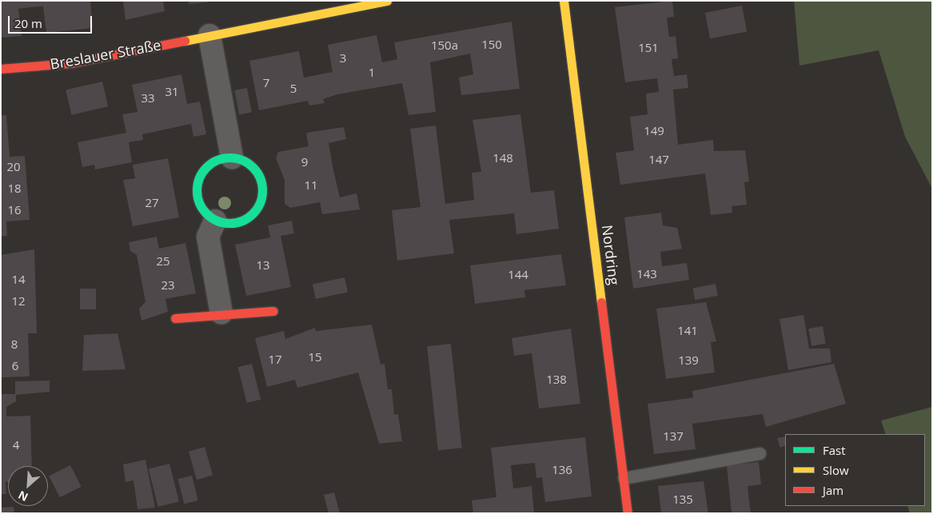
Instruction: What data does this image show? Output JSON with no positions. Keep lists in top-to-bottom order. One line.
{"streets":{"street":["Breslauer Straße","Nordring"]},"house_numbers":["150","150a","151","3","1","7","5","31","33","149","148","147","9","20","11","18","27","16","25","13","143","144","14","23","12","141","8","15","17","139","6","138","137","4","136","135"],"legend":["Fast","Slow","Jam"],"scale_bar":"20 m","north":"bottom left"}
